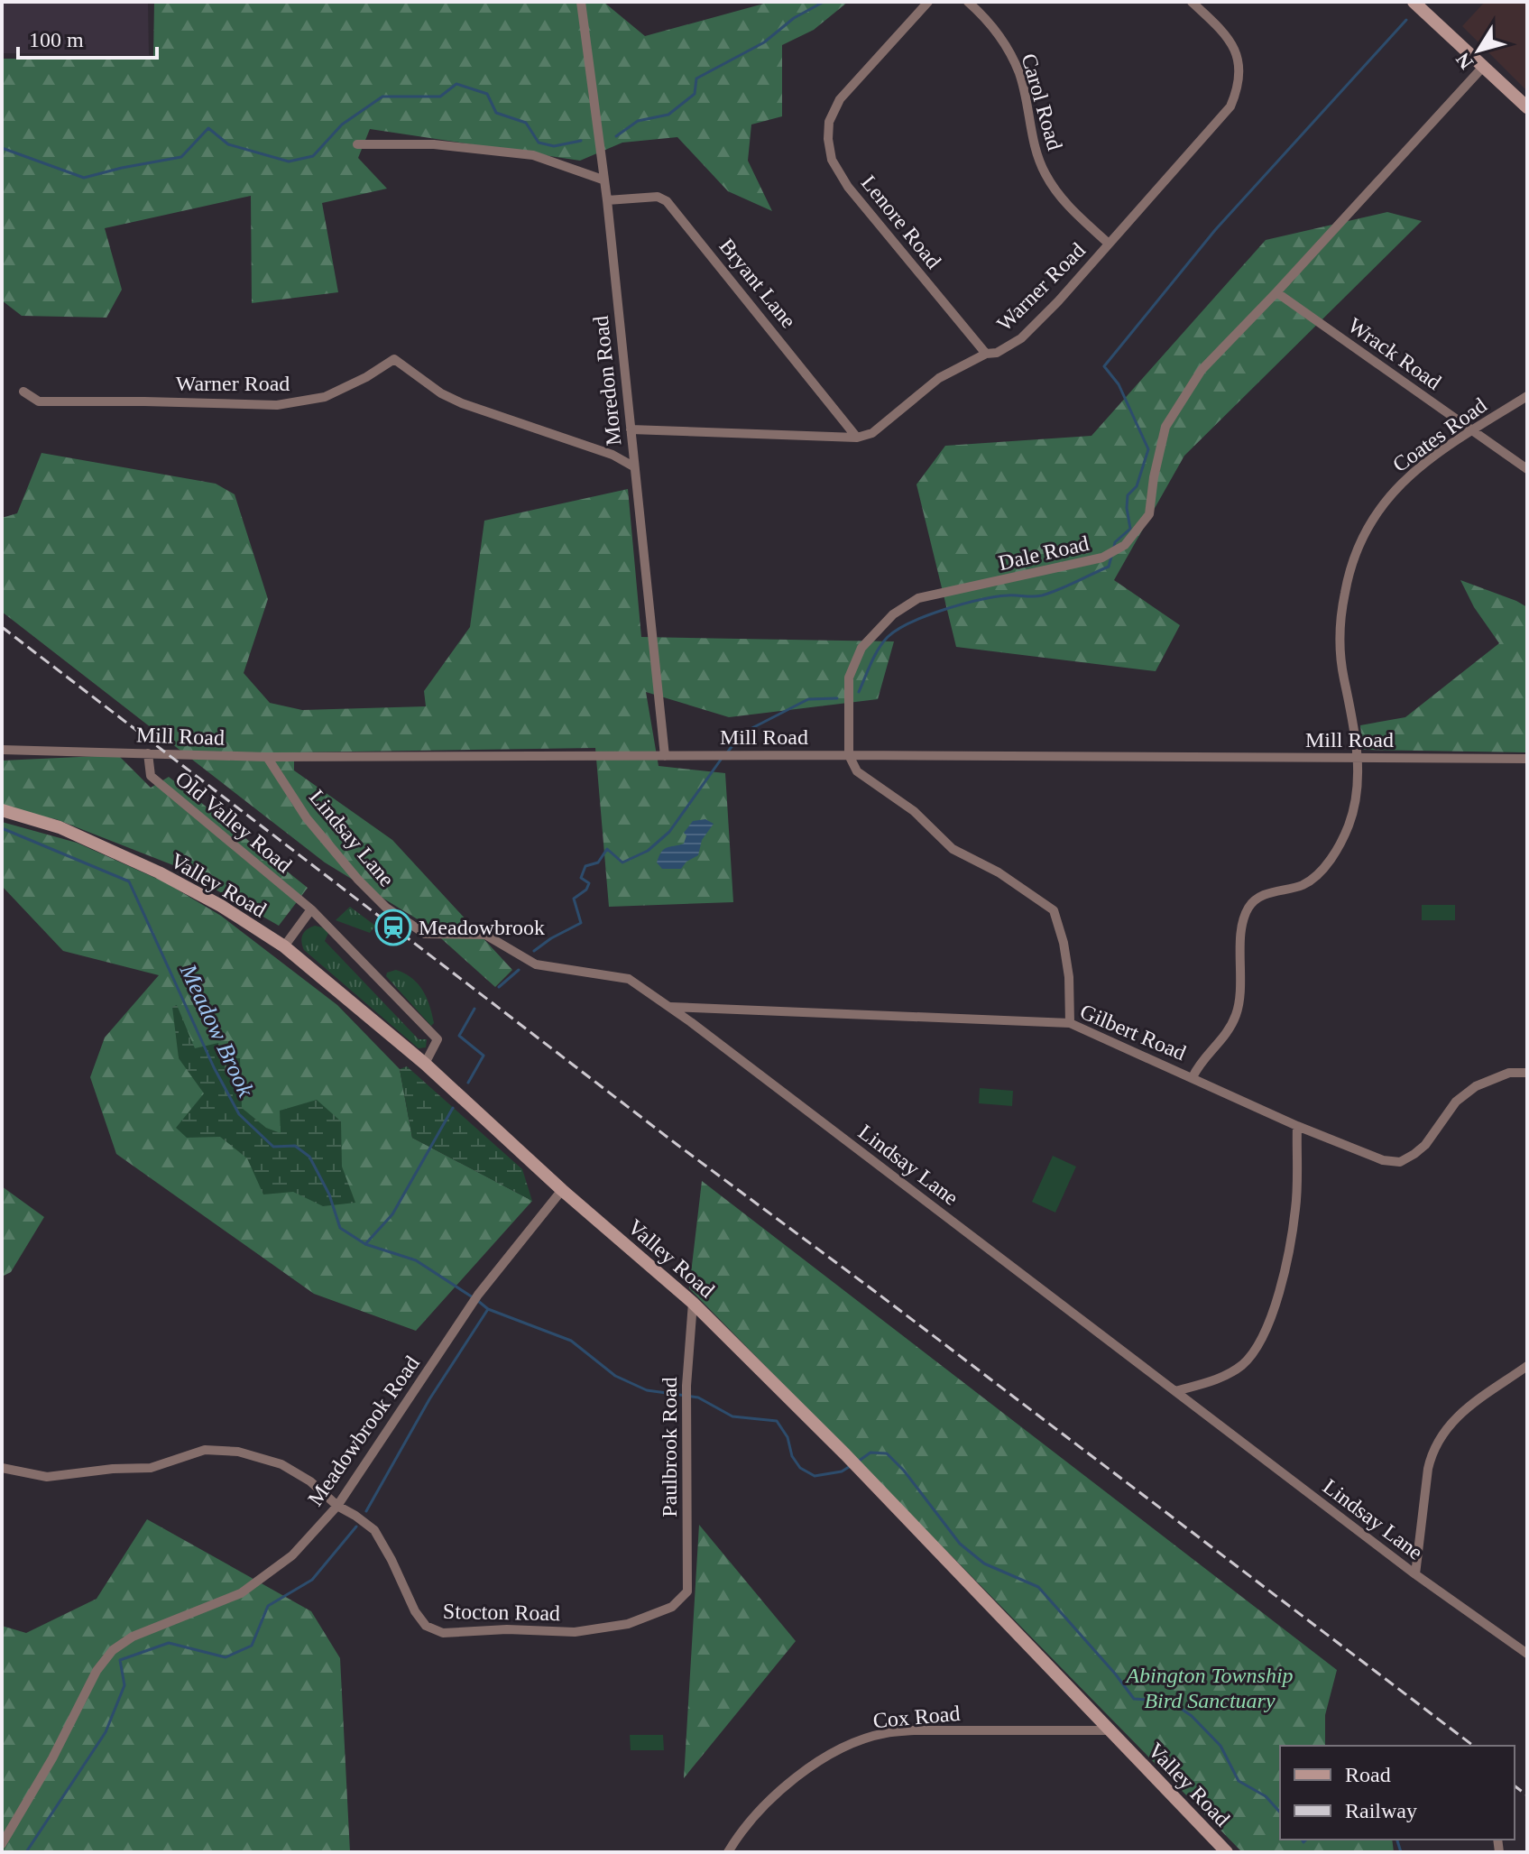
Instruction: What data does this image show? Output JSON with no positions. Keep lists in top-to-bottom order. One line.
{"streets":{"main road":["Valley Road"],"street":["Carol Road","Lenore Road","Bryant Lane","Warner Road","Wrack Road","Moredon Road","Coates Road","Dale Road","Mill Road","Old Valley Road","Lindsay Lane","Gilbert Road","Meadowbrook Road","Paulbrook Road","Stocton Road","Cox Road"]},"crossings":[["Carol Road","Warner Road"],["Lenore Road","Warner Road"],["Bryant Lane","Warner Road"],["Bryant Lane","Moredon Road"],["Warner Road","Moredon Road"],["Wrack Road","Coates Road"],["Wrack Road","Dale Road"],["Moredon Road","Mill Road"],["Coates Road","Mill Road"],["Coates Road","Gilbert Road"],["Dale Road","Mill Road"],["Mill Road","Old Valley Road"],["Mill Road","Lindsay Lane"],["Old Valley Road","Valley Road"],["Lindsay Lane","Gilbert Road"],["Valley Road","Meadowbrook Road"],["Valley Road","Paulbrook Road"],["Valley Road","Cox Road"],["Meadowbrook Road","Stocton Road"],["Paulbrook Road","Stocton Road"]],"water":["Meadow Brook"],"parks":["Abington Township Bird Sanctuary"],"places":{"station":["Meadowbrook"]},"legend":["Road","Railway"],"scale_bar":"100 m","north":"bottom left"}
